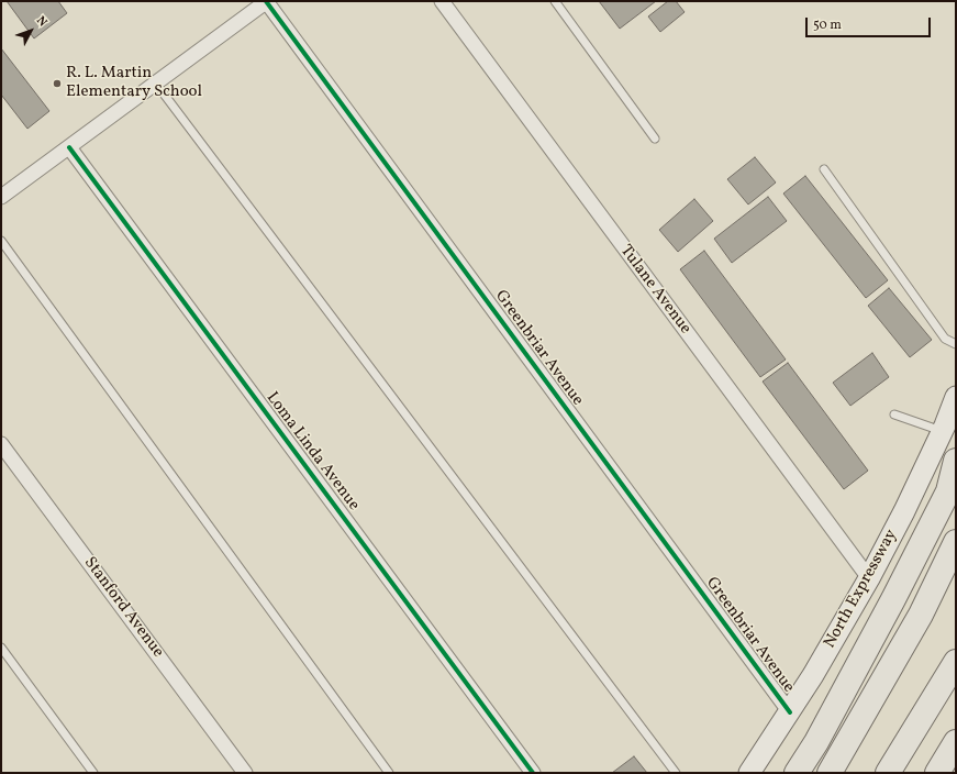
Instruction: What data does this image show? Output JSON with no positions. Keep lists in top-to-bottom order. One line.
{"streets":{"main road":["North Expressway"],"street":["Tulane Avenue","Greenbriar Avenue","Loma Linda Avenue","Stanford Avenue"]},"crossings":[["Tulane Avenue","North Expressway"],["Greenbriar Avenue","North Expressway"]],"places":["R. L. Martin Elementary School"],"scale_bar":"50 m","north":"top right"}
